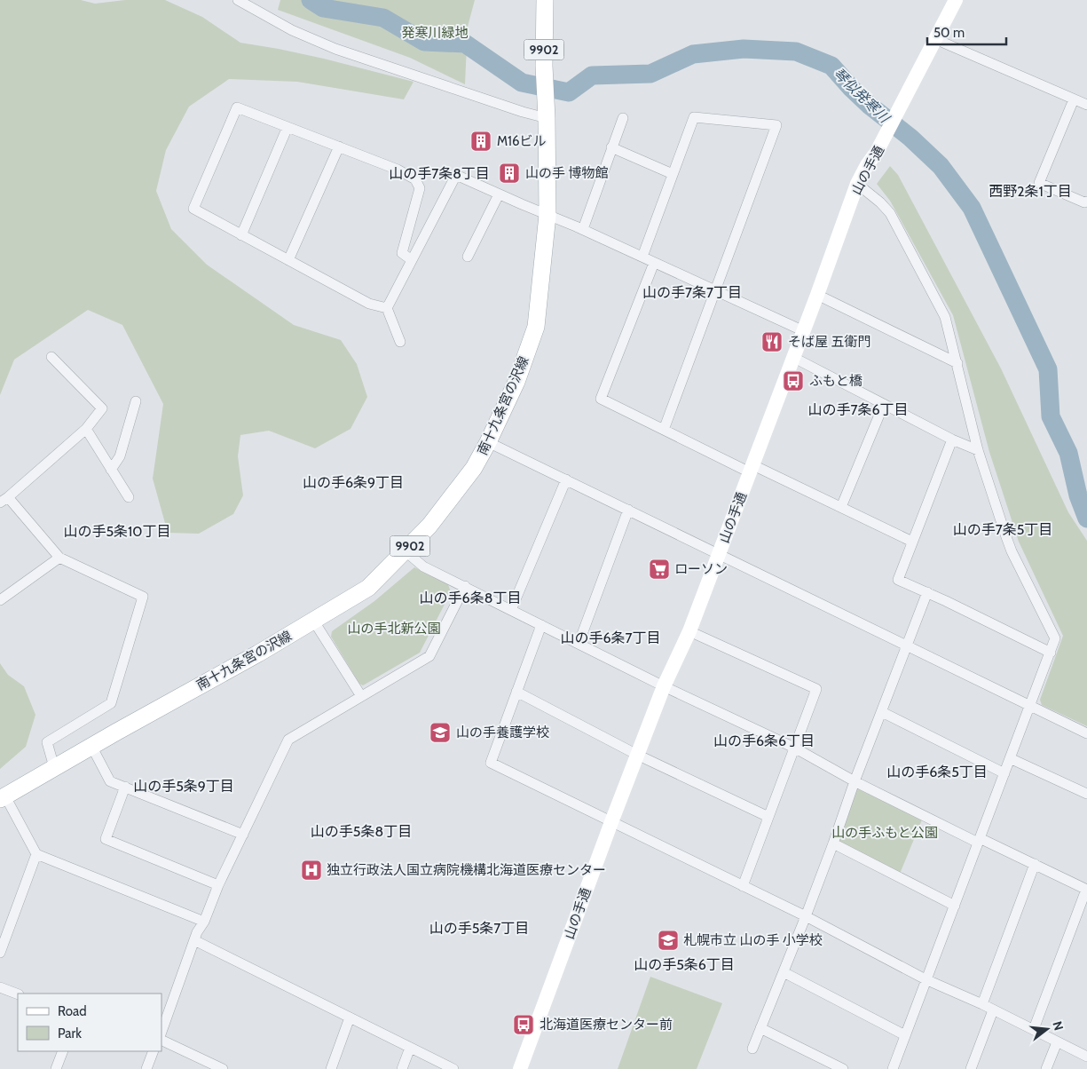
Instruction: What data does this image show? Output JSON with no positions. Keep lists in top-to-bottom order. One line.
{"streets":{"main road":["9902","山の手通","南十九条宮の沢線"]},"districts":["山の手7条8丁目","西野2条1丁目","山の手7条7丁目","山の手7条6丁目","山の手6条9丁目","山の手7条5丁目","山の手5条10丁目","山の手6条8丁目","山の手6条7丁目","山の手6条6丁目","山の手6条5丁目","山の手5条9丁目","山の手5条8丁目","山の手5条7丁目","山の手5条6丁目"],"water":["琴似発寒川"],"parks":["発寒川緑地","山の手北新公園","山の手ふもと公園"],"places":{"building":["M16ビル","山の手 博物館"],"restaurant":["そば屋 五衛門"],"bus stop":["ふもと橋","北海道医療センター前"],"supermarket":["ローソン"],"school or university":["山の手養護学校","札幌市立 山の手 小学校"],"hospital":["独立行政法人国立病院機構北海道医療センター"]},"legend":["Road","Park"],"scale_bar":"50 m","north":"right"}
